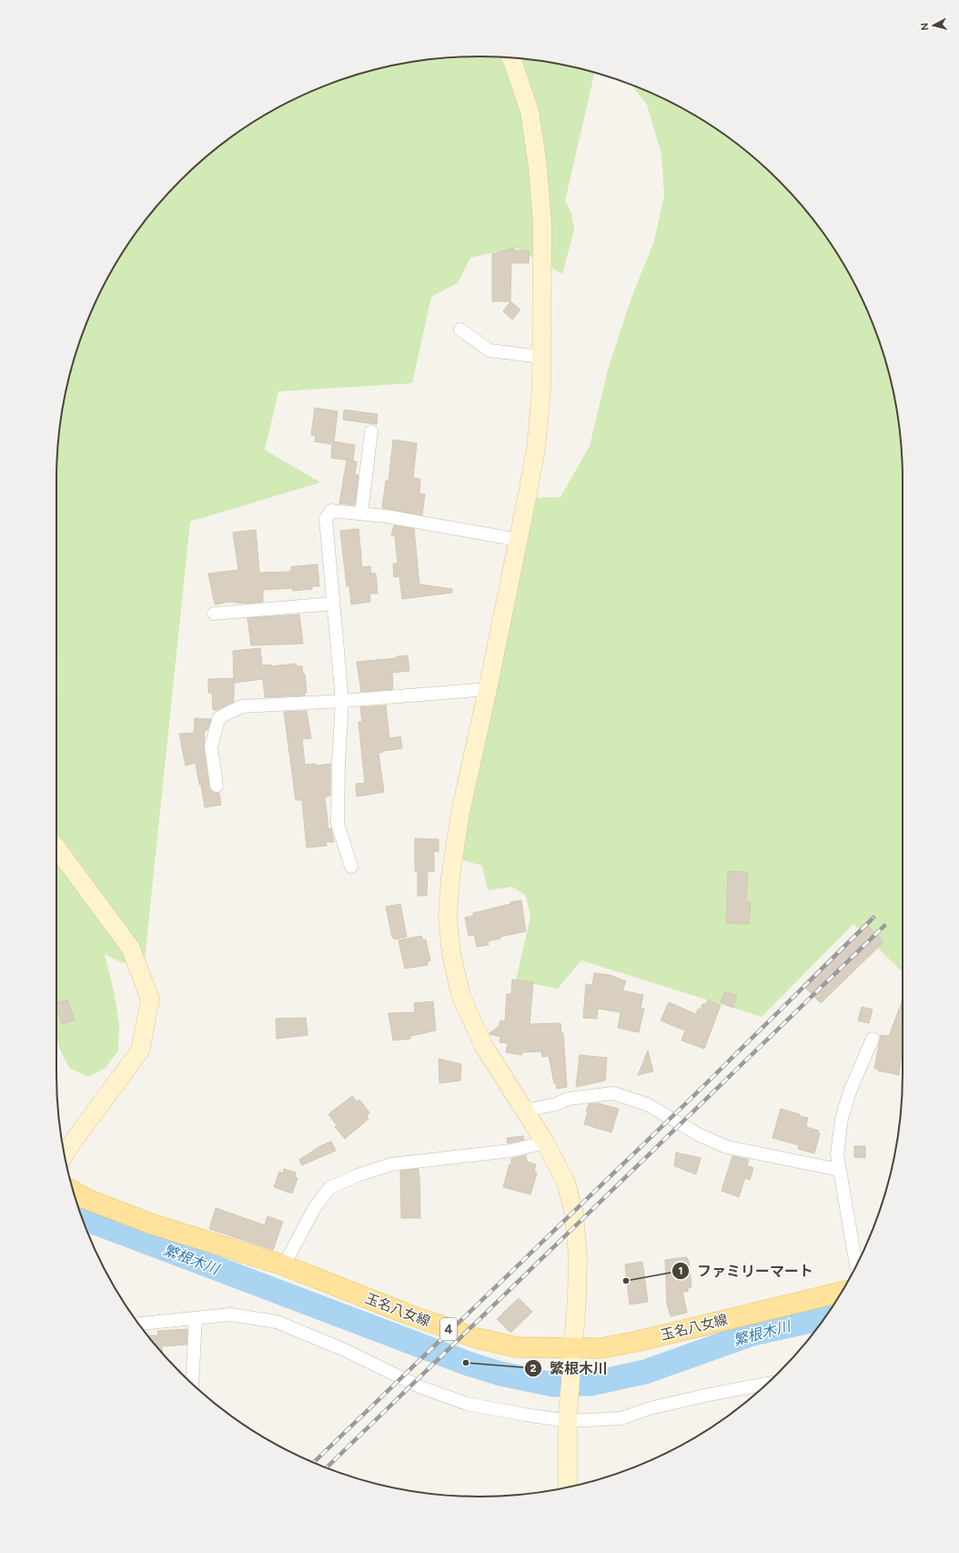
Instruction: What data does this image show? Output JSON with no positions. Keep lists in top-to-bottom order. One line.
{"streets":{"main road":["玉名八女線","4"]},"water":["繁根木川"],"places":["ファミリーマート","繁根木川"],"north":"left"}
